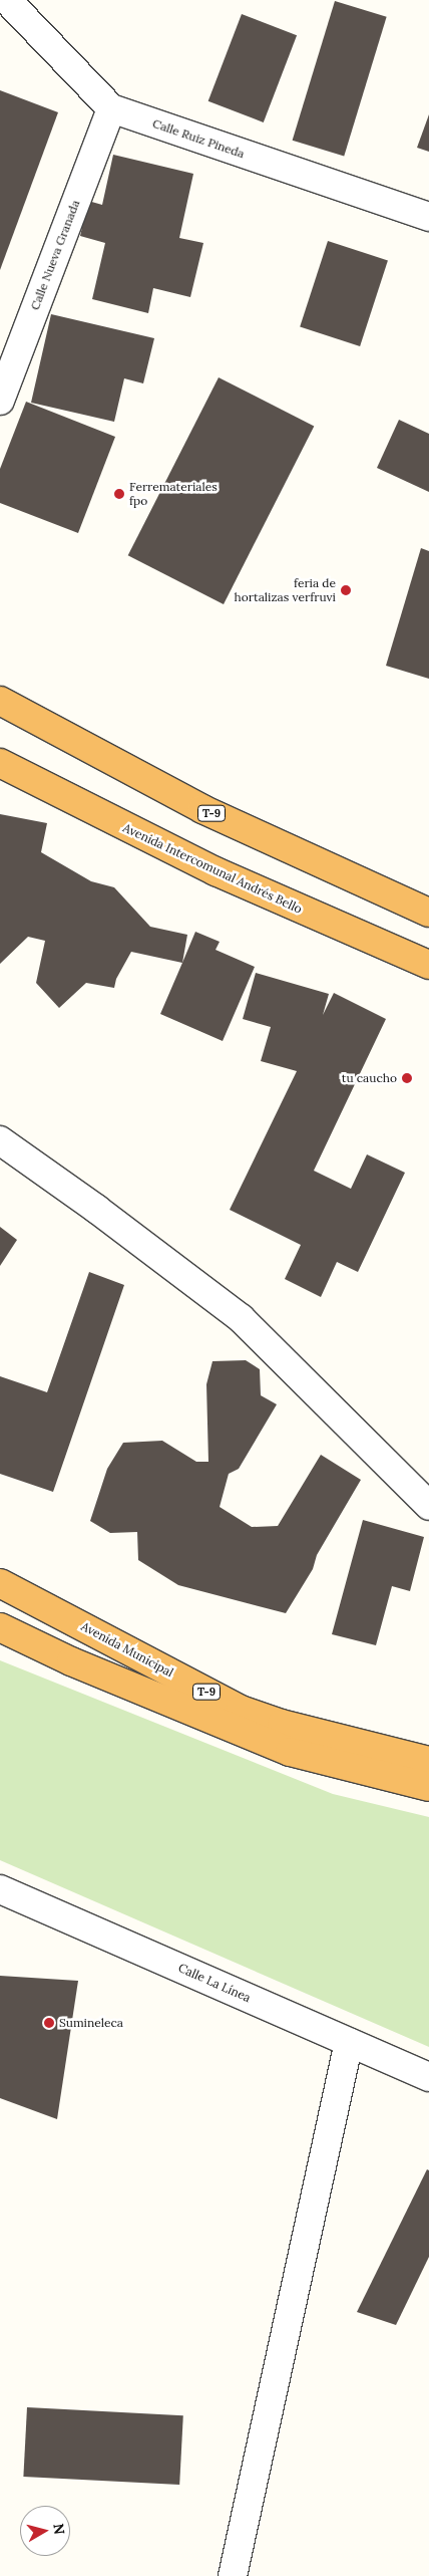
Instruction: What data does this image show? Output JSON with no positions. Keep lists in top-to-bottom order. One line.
{"streets":{"highway":["T-9","Avenida Intercomunal Andrés Bello","Avenida Municipal"],"street":["Calle Ruiz Pineda","Calle Nueva Granada","Calle La Línea"]},"crossings":[["Calle Ruiz Pineda","Calle Nueva Granada"]],"places":["Ferremateriales fpo","feria de hortalizas verfruvi","tu caucho","Sumineleca"],"north":"right"}
